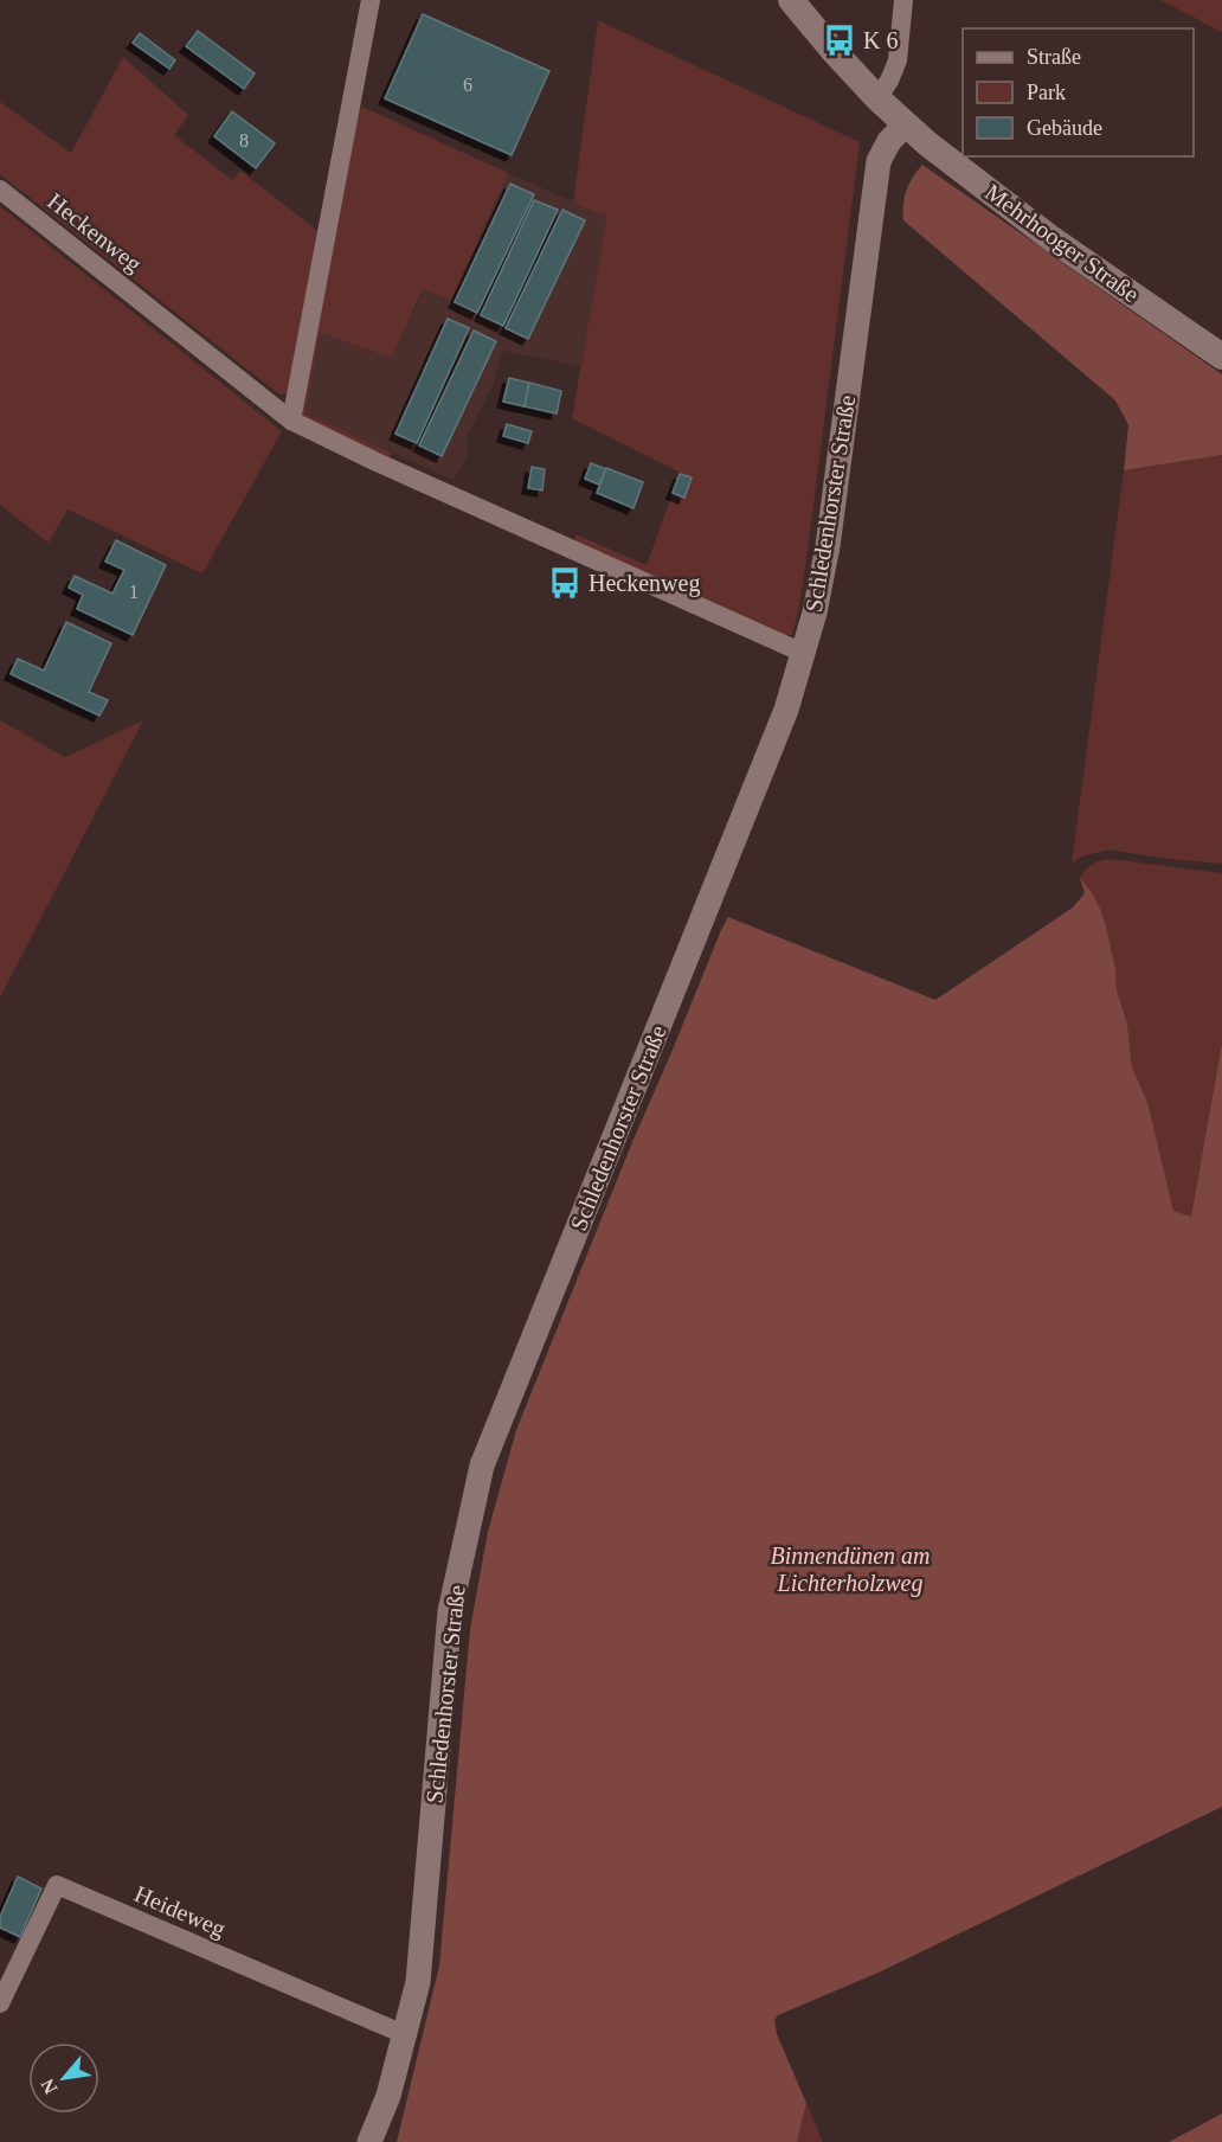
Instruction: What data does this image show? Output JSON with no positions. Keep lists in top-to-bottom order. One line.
{"streets":{"main road":["Mehrhooger Straße"],"street":["Heckenweg","Schledenhorster Straße","Heideweg"]},"crossings":[["Heckenweg","Schledenhorster Straße"],["Mehrhooger Straße","Schledenhorster Straße"],["Schledenhorster Straße","Heideweg"]],"parks":["Binnendünen am Lichterholzweg"],"places":{"bus stop":["K 6","Heckenweg"]},"house_numbers":["6","8","1"],"legend":["Straße","Park","Gebäude"],"north":"bottom left"}
